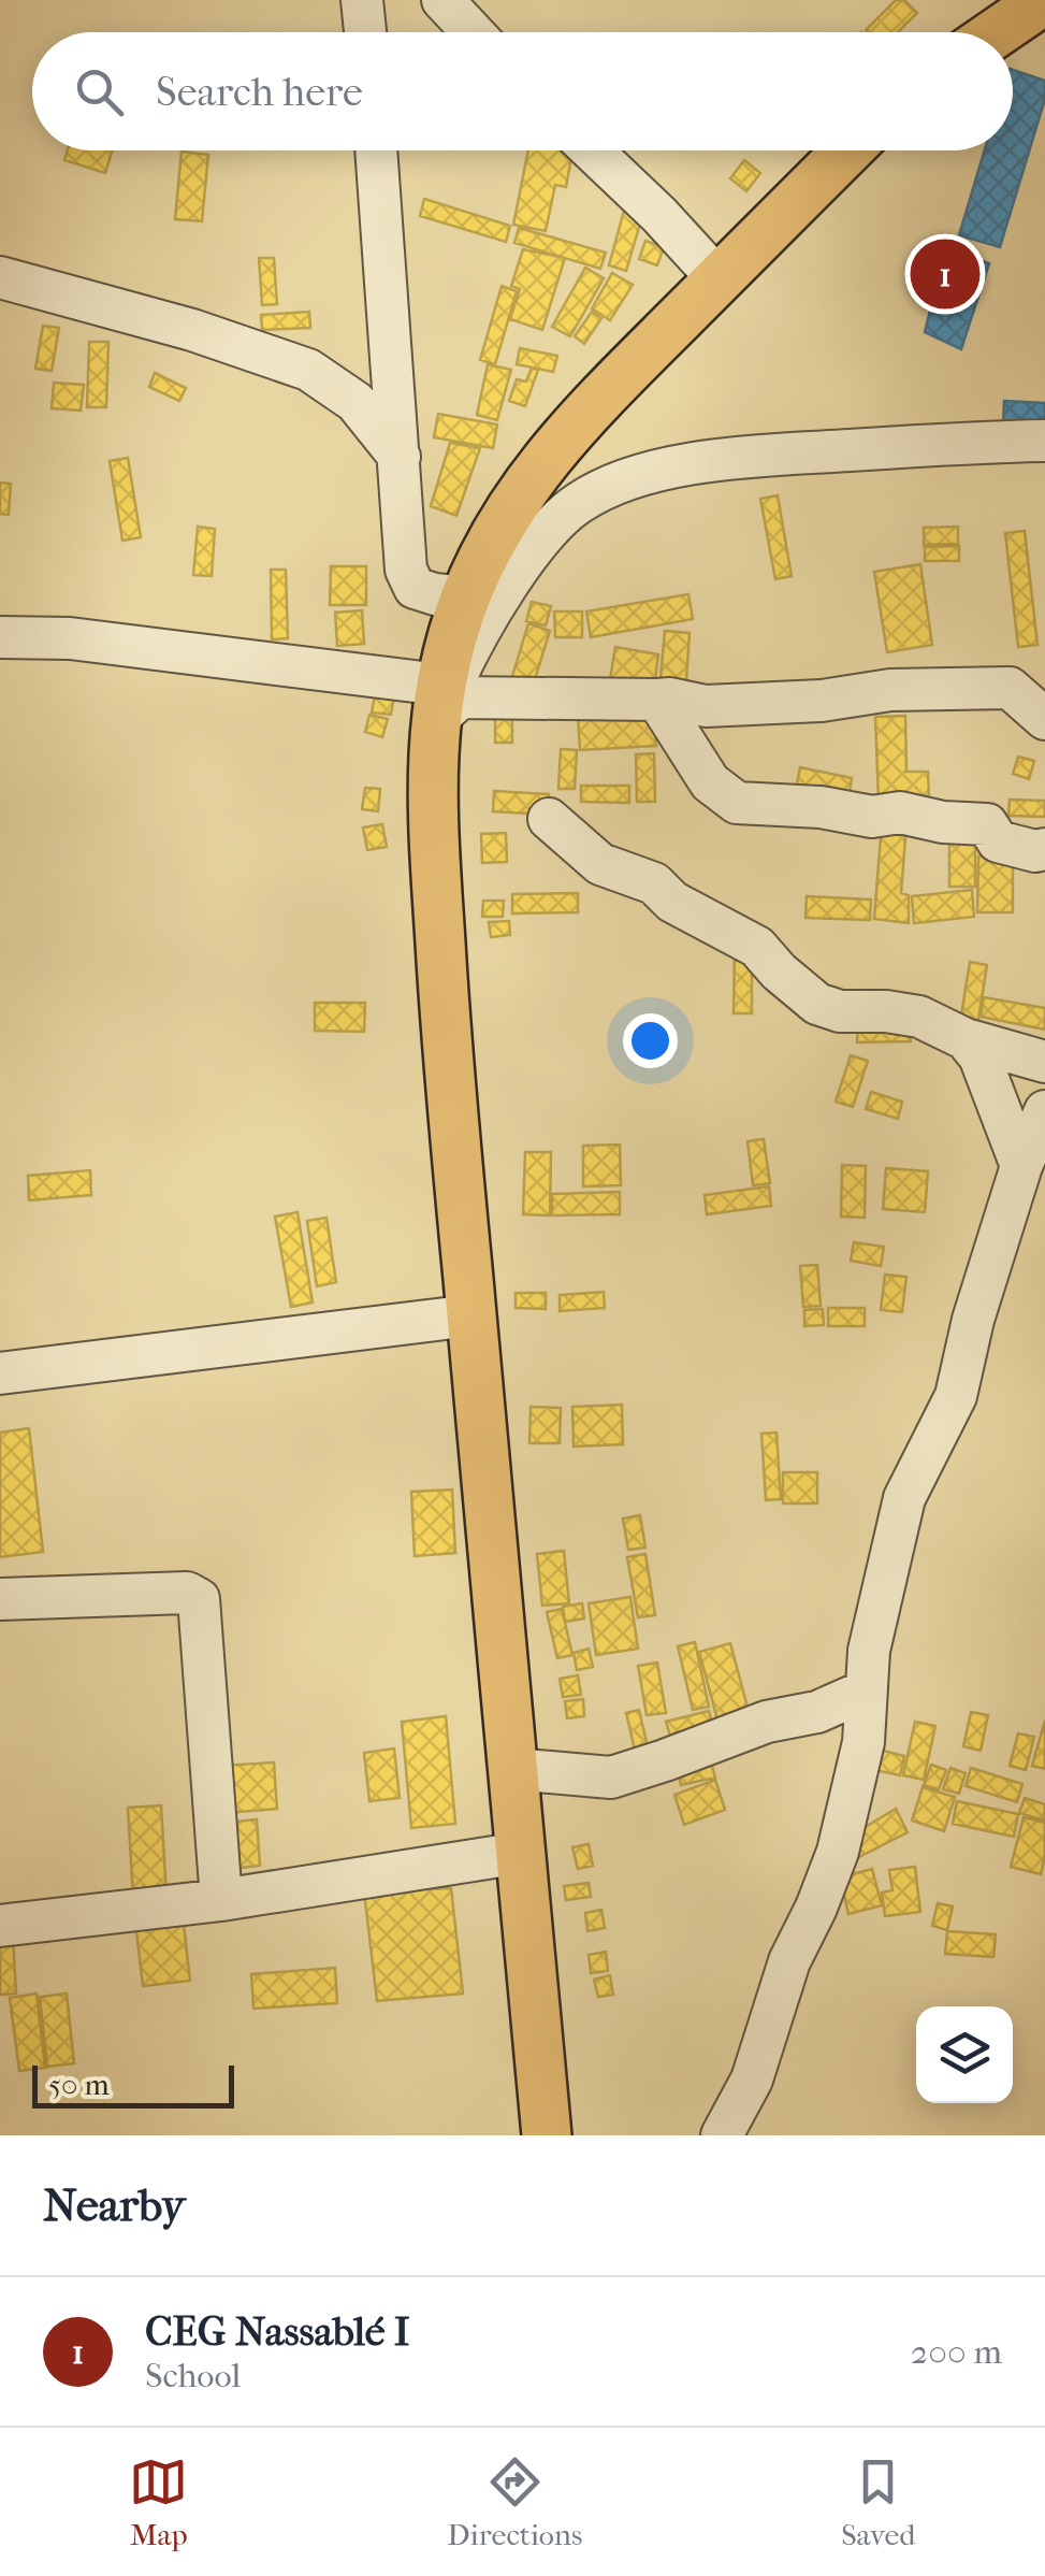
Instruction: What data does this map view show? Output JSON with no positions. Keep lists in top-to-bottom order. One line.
{"scale_bar":"50 m","page":{"search":"Search here","pins":"1","scale":"50 m","heading":"Nearby","list":[{"mark":"1","name":"CEG Nassablé I","note":"School","value":"200 m"}],"nav":["Map","Directions","Saved"]}}
